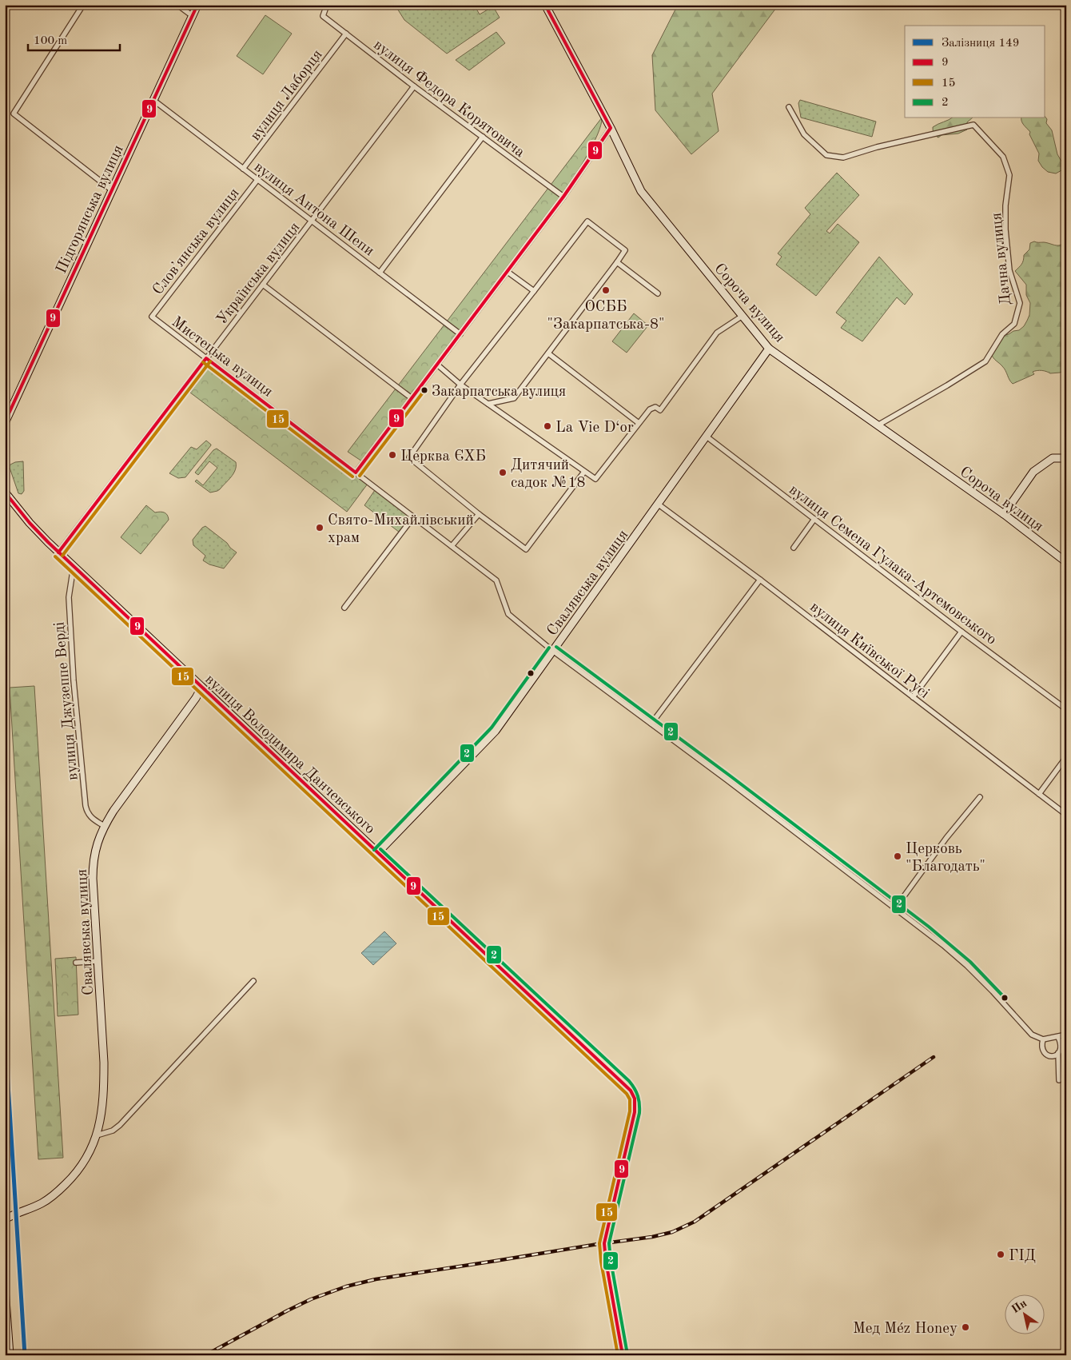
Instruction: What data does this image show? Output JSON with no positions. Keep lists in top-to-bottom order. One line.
{"streets":{"street":["вулиця Лаборця","вулиця Федора Корятовича","вулиця Антона Шепи","Підгорянська вулиця","Словʼянська вулиця","Дачна вулиця","Українська вулиця","Сороча вулиця","Мистецька вулиця","вулиця Семена Гулака-Артемовського","Свалявська вулиця","вулиця Київської Русі","вулиця Джузеппе Верді","вулиця Володимира Данчевського"]},"crossings":[["вулиця Лаборця","вулиця Федора Корятовича"],["вулиця Лаборця","вулиця Антона Шепи"],["вулиця Федора Корятовича","Українська вулиця"],["вулиця Антона Шепи","Підгорянська вулиця"],["вулиця Антона Шепи","Словʼянська вулиця"],["вулиця Антона Шепи","Українська вулиця"],["Словʼянська вулиця","Мистецька вулиця"],["Дачна вулиця","Сороча вулиця"],["Українська вулиця","Мистецька вулиця"],["Сороча вулиця","Свалявська вулиця"],["Мистецька вулиця","Свалявська вулиця"],["вулиця Семена Гулака-Артемовського","Свалявська вулиця"],["Свалявська вулиця","вулиця Київської Русі"],["Свалявська вулиця","вулиця Джузеппе Верді"],["Свалявська вулиця","вулиця Володимира Данчевського"],["вулиця Джузеппе Верді","вулиця Володимира Данчевського"]],"places":["ОСББ \"Закарпатська-8\"","Закарпатська вулиця","La Vie D‘or","Церква ЄХБ","Дитячий садок №18","Свято-Михайлівський храм","Церковь \"Благодать\"","ГІД","Мед Méz Honey"],"lines":["transit line 9","transit line 15","transit line 2","rail line 149"],"legend":["Залізниця 149","9","15","2"],"scale_bar":"100 m","north":"top left"}
